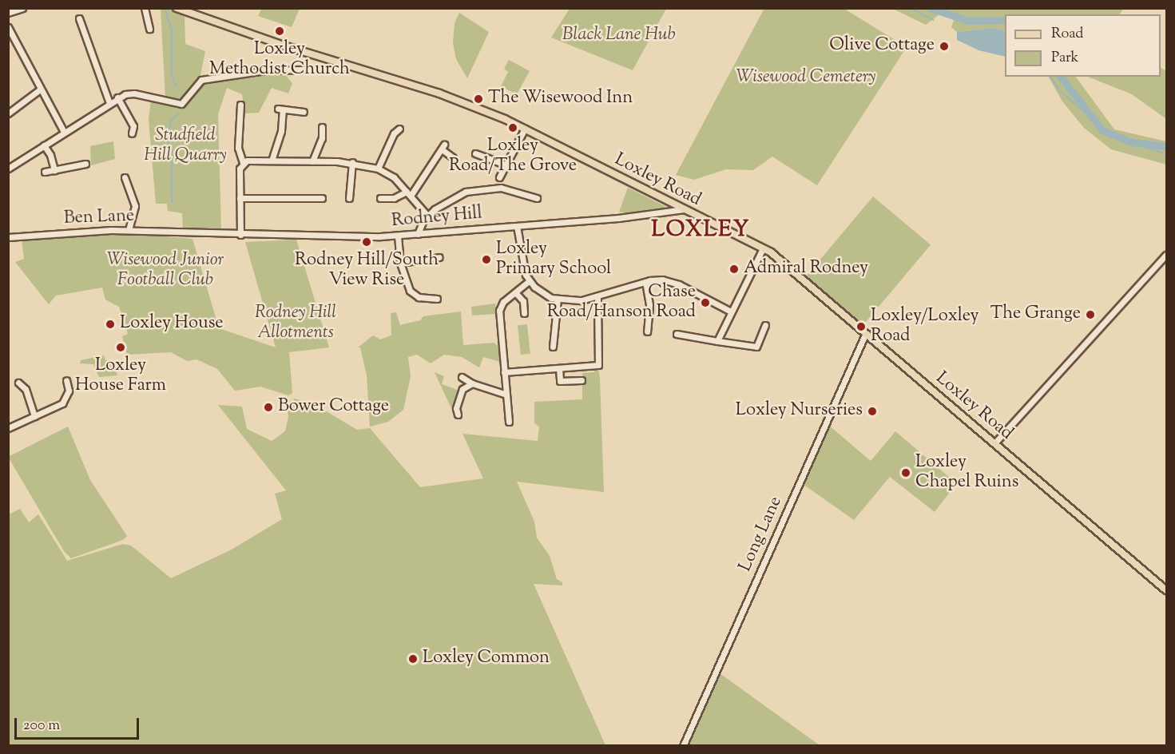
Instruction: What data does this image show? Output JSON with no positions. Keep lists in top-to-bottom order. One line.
{"streets":{"main road":["Loxley Road"],"street":["Ben Lane","Rodney Hill","Long Lane"]},"crossings":[["Loxley Road","Rodney Hill"],["Loxley Road","Long Lane"],["Ben Lane","Rodney Hill"]],"districts":["LOXLEY"],"parks":["Black Lane Hub","Wisewood Cemetery","Studfield Hill Quarry","Wisewood Junior Football Club","Rodney Hill Allotments"],"places":["Loxley Methodist Church","Olive Cottage","The Wisewood Inn","Loxley Road/The Grove","Rodney Hill/South View Rise","Loxley Primary School","Admiral Rodney","Chase Road/Hanson Road","The Grange","Loxley House","Loxley/Loxley Road","Loxley House Farm","Bower Cottage","Loxley Nurseries","Loxley Chapel Ruins","Loxley Common"],"legend":["Road","Park"],"scale_bar":"200 m"}
